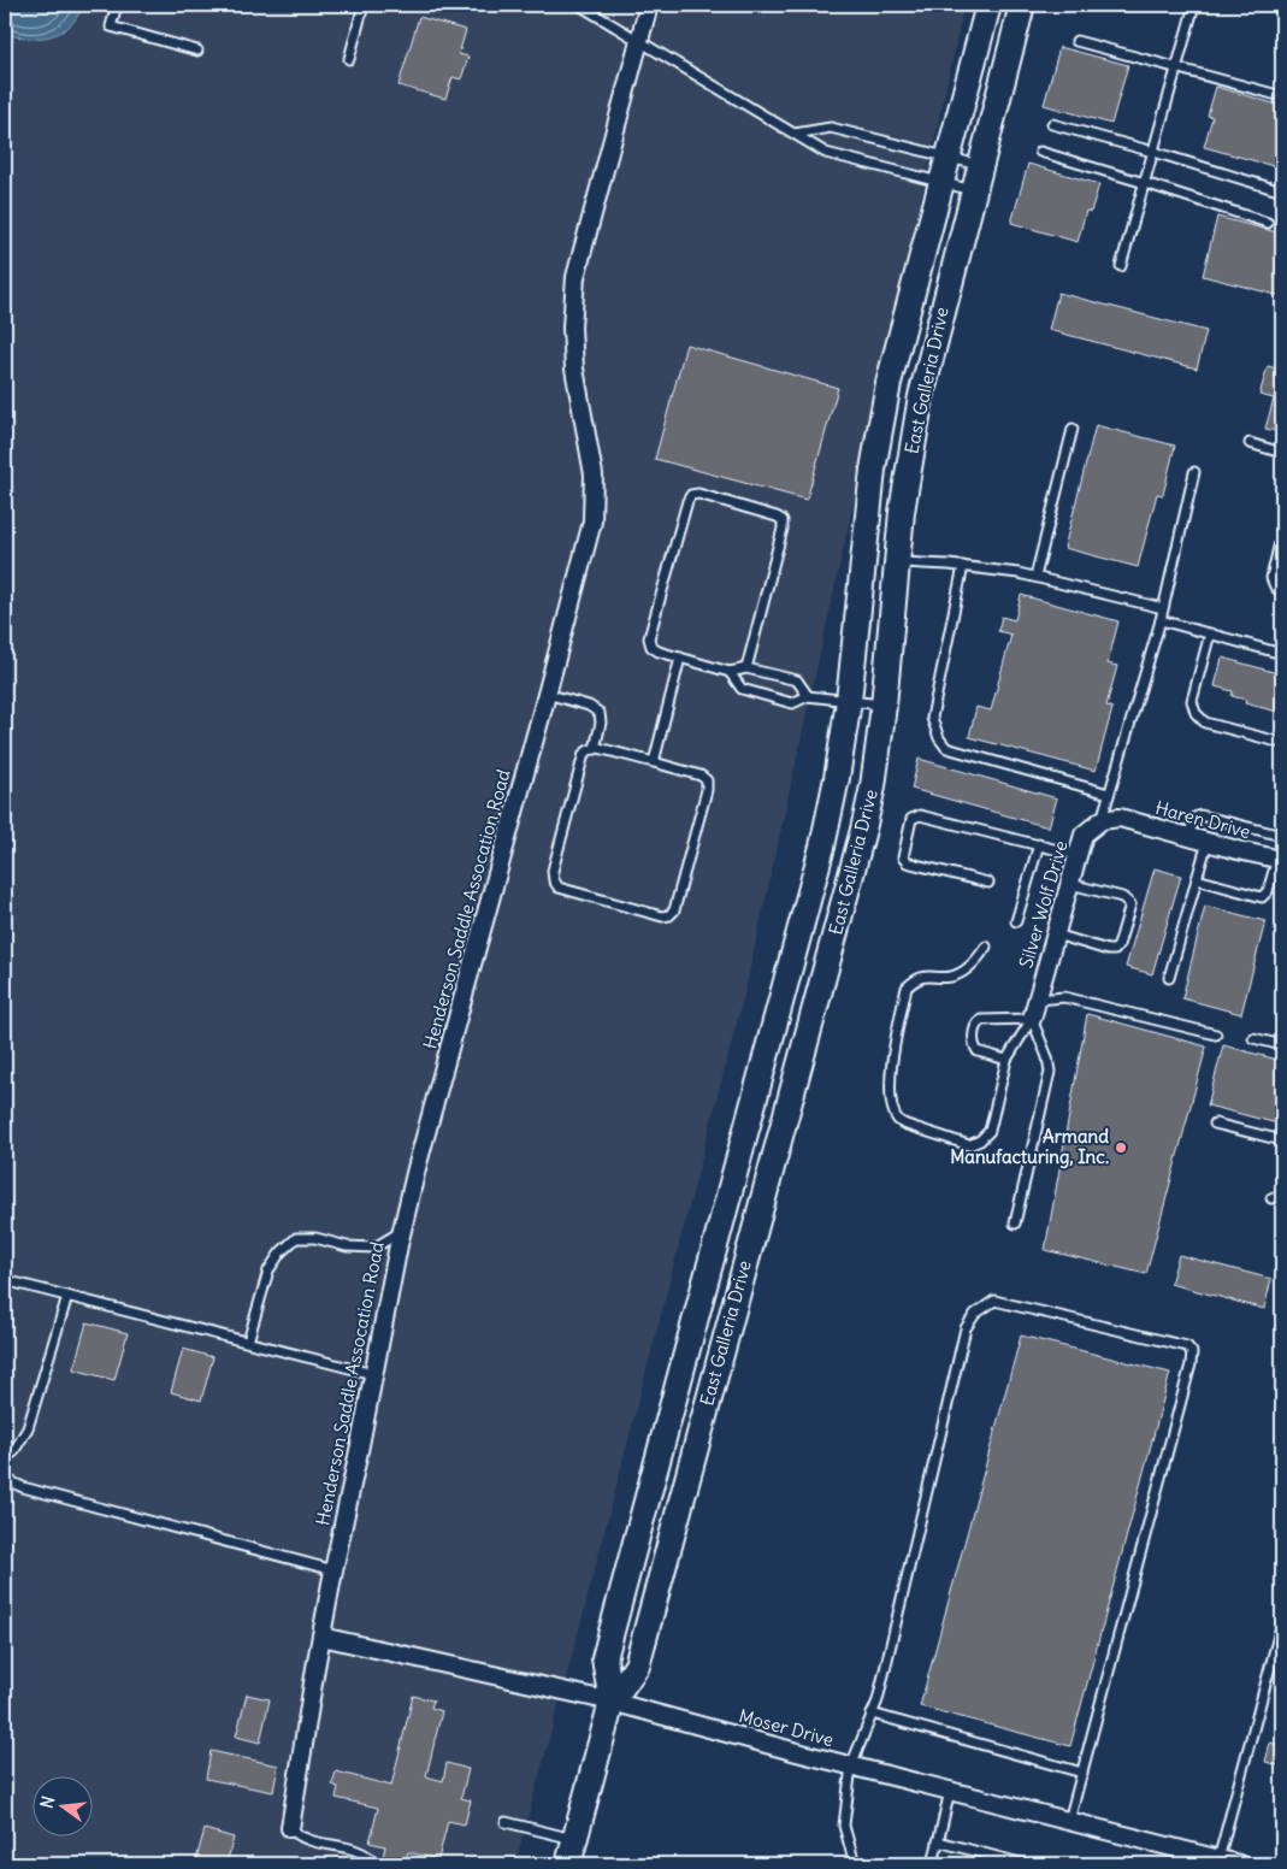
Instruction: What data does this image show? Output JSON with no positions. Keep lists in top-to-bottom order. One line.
{"streets":{"main road":["East Galleria Drive"],"street":["Haren Drive","Silver Wolf Drive","Henderson Saddle Assocation Road","Moser Drive"]},"crossings":[["East Galleria Drive","Moser Drive"],["Haren Drive","Silver Wolf Drive"],["Henderson Saddle Assocation Road","Moser Drive"]],"places":["Armand Manufacturing, Inc."],"north":"left"}
